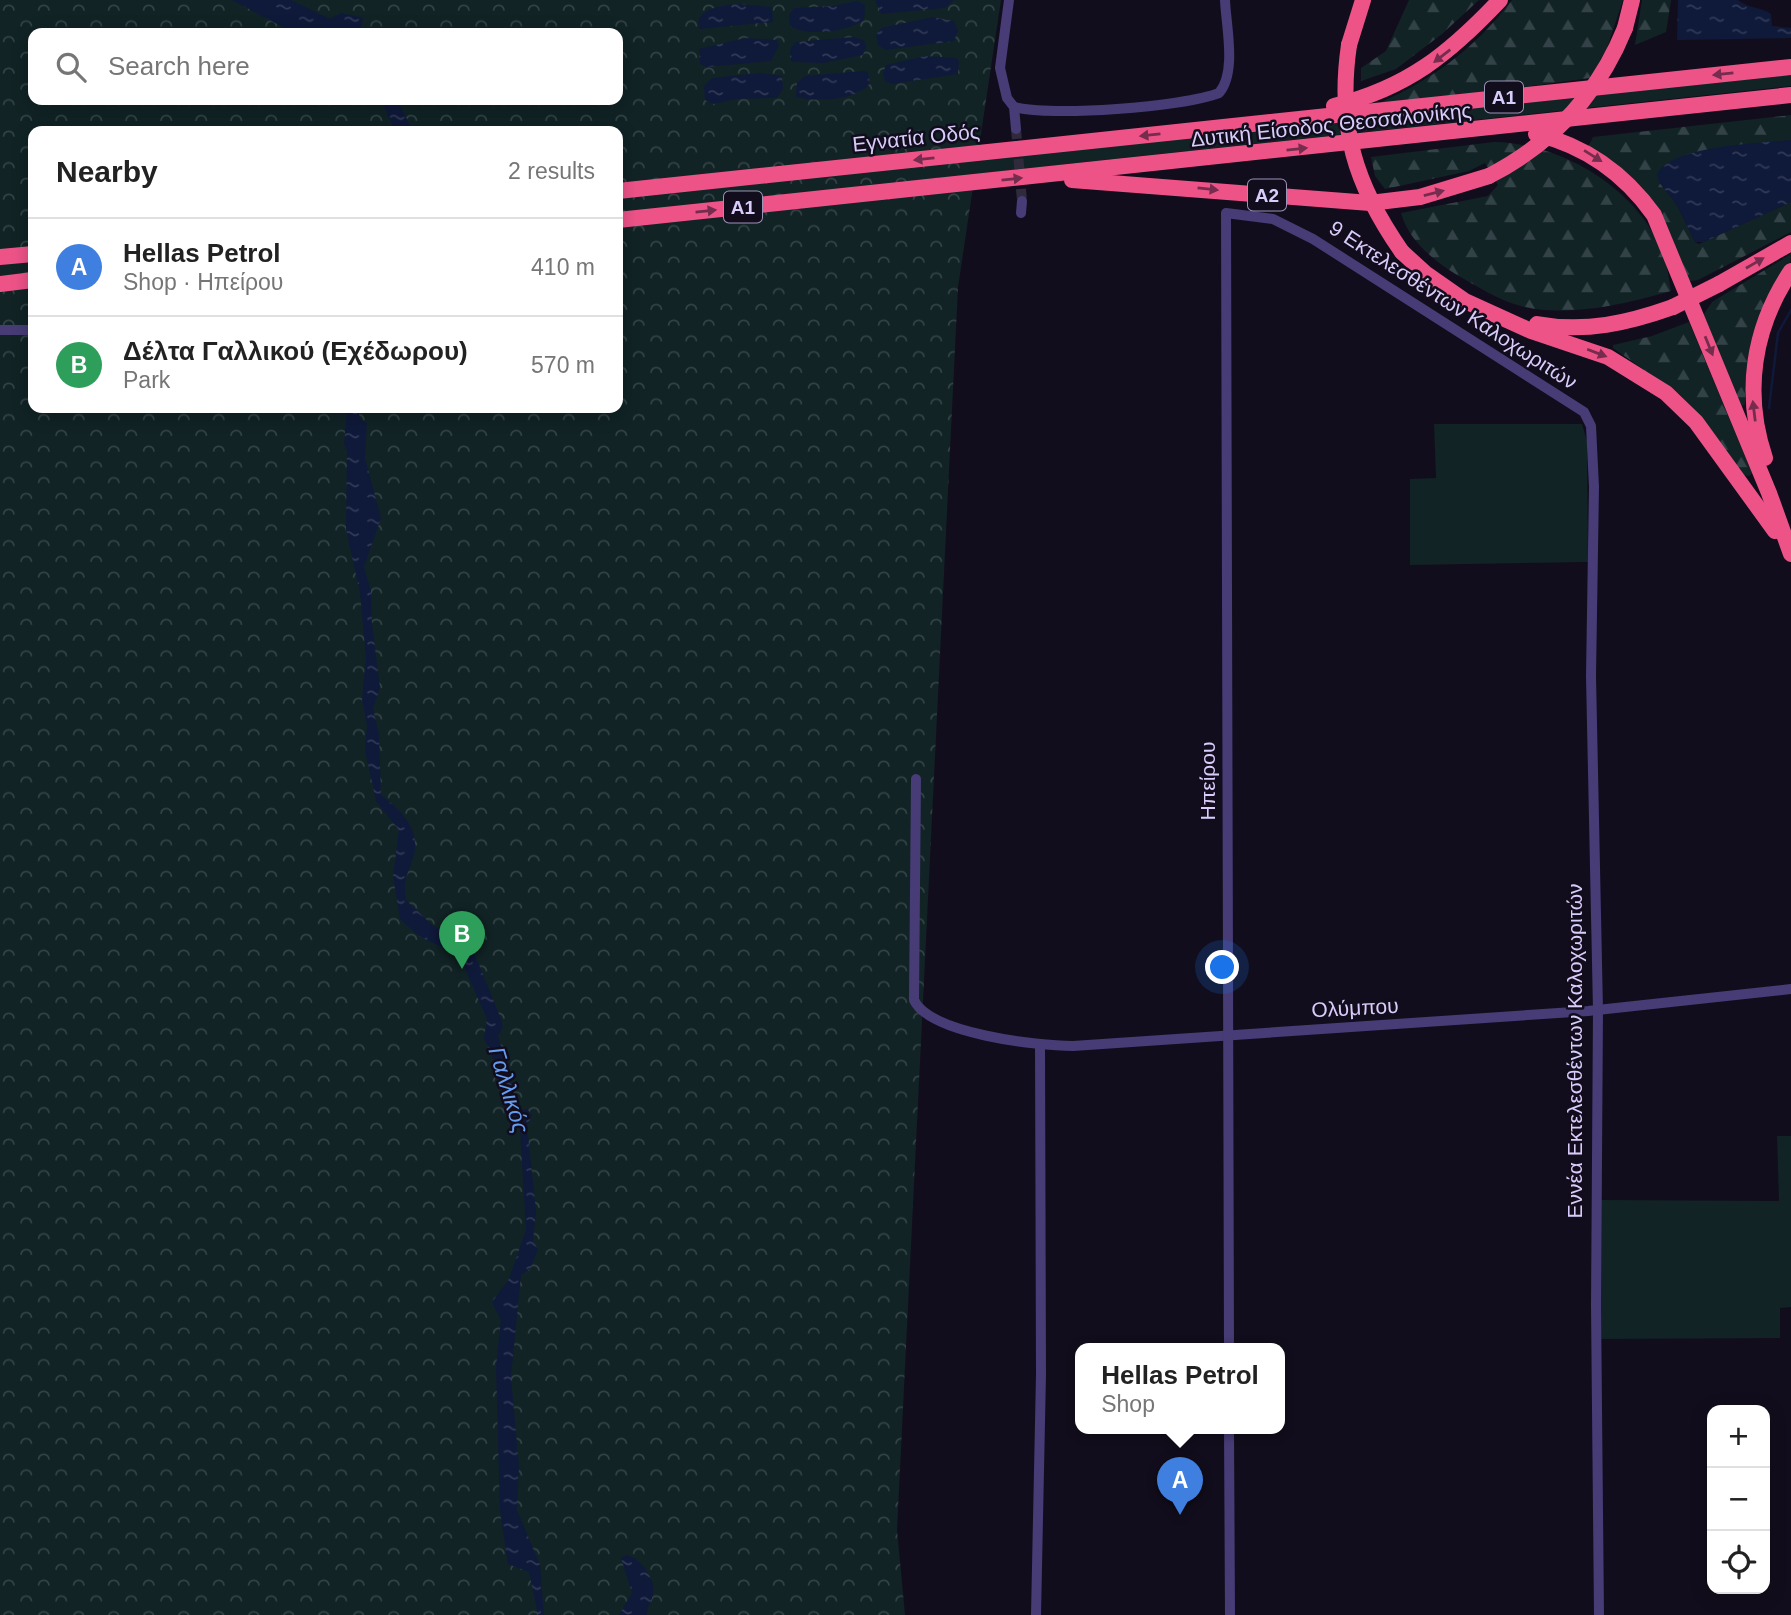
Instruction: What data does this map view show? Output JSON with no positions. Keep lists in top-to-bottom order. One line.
{"streets":{"highway":["Α1","Δυτική Είσοδος Θεσσαλονίκης","Εγνατία Οδός","Α2"],"street":["9 Εκτελεσθέντων Καλοχωριτών","Ηπείρου","Ολύμπου","Εννέα Εκτελεσθέντων Καλοχωριτών"]},"crossings":[["Α1","Δυτική Είσοδος Θεσσαλονίκης"],["Α1","Α2"],["Δυτική Είσοδος Θεσσαλονίκης","Εγνατία Οδός"],["Δυτική Είσοδος Θεσσαλονίκης","Α2"],["9 Εκτελεσθέντων Καλοχωριτών","Ηπείρου"],["9 Εκτελεσθέντων Καλοχωριτών","Εννέα Εκτελεσθέντων Καλοχωριτών"],["Ηπείρου","Ολύμπου"],["Ολύμπου","Εννέα Εκτελεσθέντων Καλοχωριτών"]],"water":["Γαλλικός"],"page":{"search":"Search here","heading":["Nearby","2 results"],"list":[{"mark":"A","name":"Hellas Petrol","note":"Shop · Ηπείρου","value":"410 m"},{"mark":"B","name":"Δέλτα Γαλλικού (Εχέδωρου)","note":"Park","value":"570 m"}],"pins":["B","A"],"popup":["Hellas Petrol","Shop"],"map_buttons":["+","−"]}}
